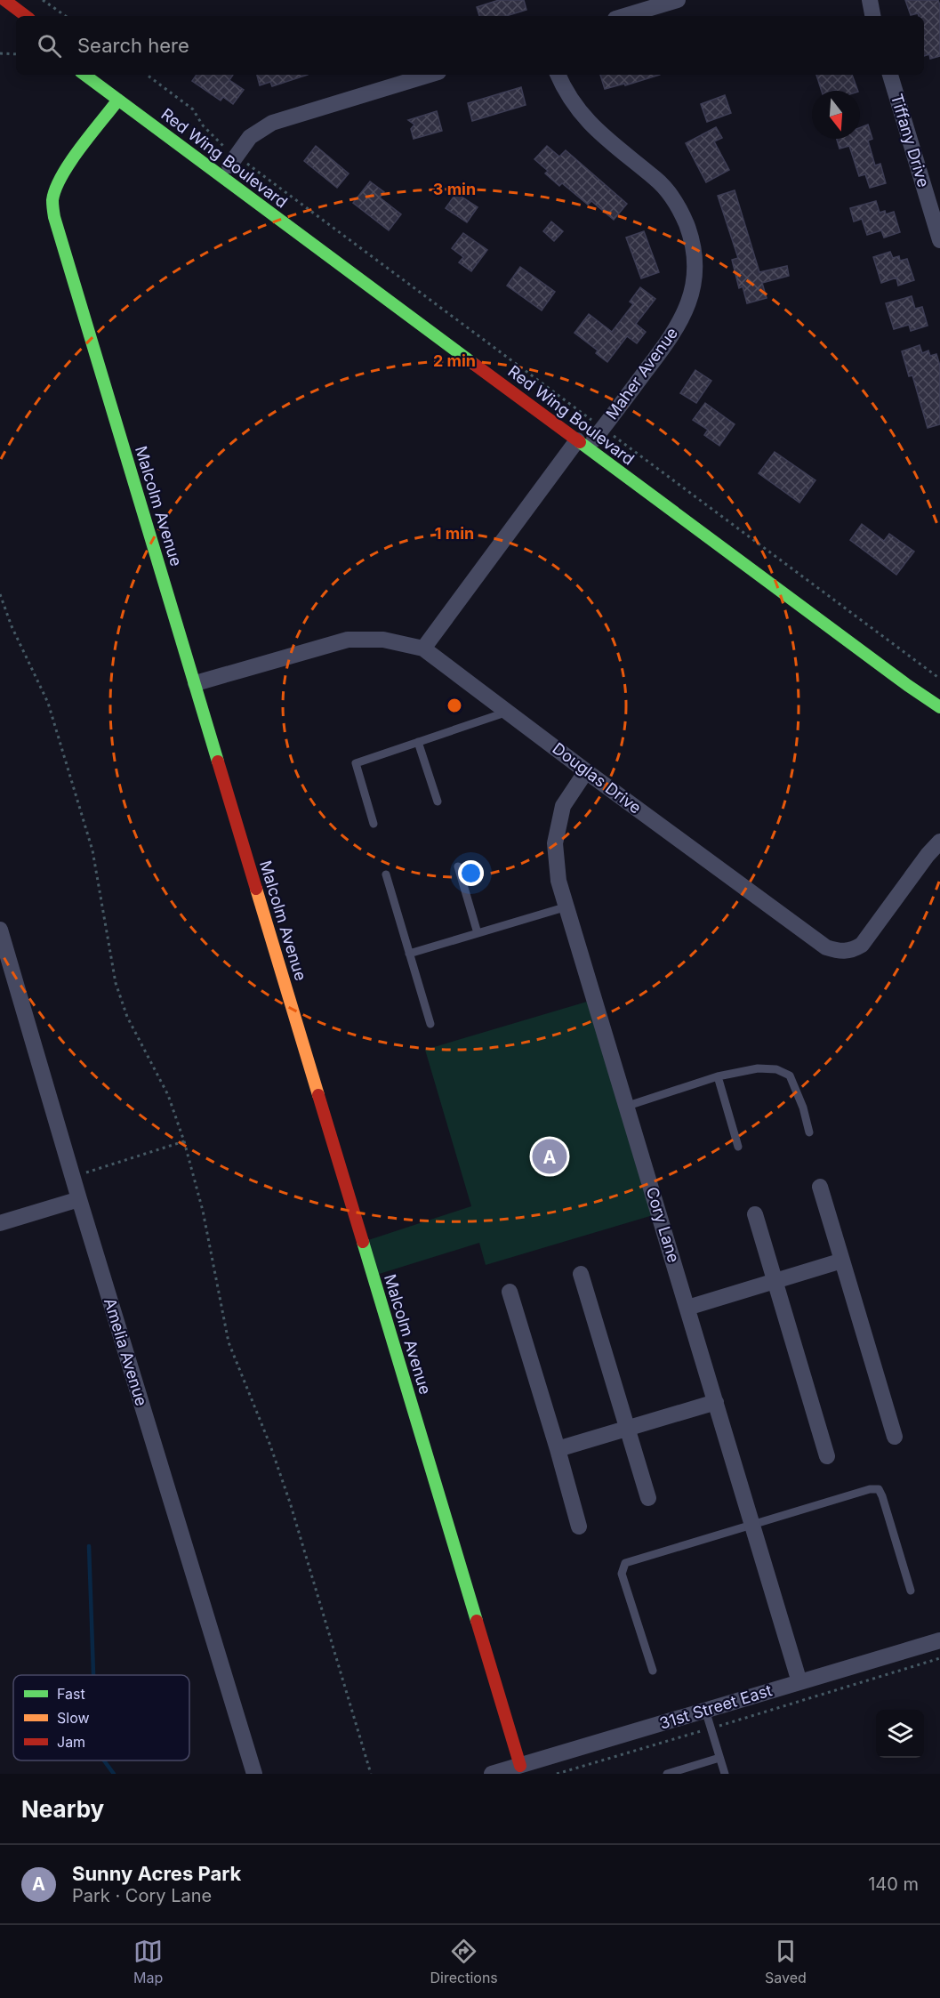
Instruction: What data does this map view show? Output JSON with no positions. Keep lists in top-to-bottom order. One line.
{"streets":{"street":["Tiffany Drive","Red Wing Boulevard","Maher Avenue","Malcolm Avenue","Douglas Drive","Cory Lane","Amelia Avenue","31st Street East"]},"crossings":[["Red Wing Boulevard","Maher Avenue"],["Red Wing Boulevard","Malcolm Avenue"],["Malcolm Avenue","Douglas Drive"],["Malcolm Avenue","31st Street East"],["Douglas Drive","Cory Lane"],["Cory Lane","31st Street East"]],"legend":["Fast","Slow","Jam"],"north":"bottom","page":{"search":"Search here","pins":"A","heading":"Nearby","list":[{"mark":"A","name":"Sunny Acres Park","note":"Park · Cory Lane","value":"140 m"}],"nav":["Map","Directions","Saved"]},"rings":["3 min","2 min","1 min"]}
